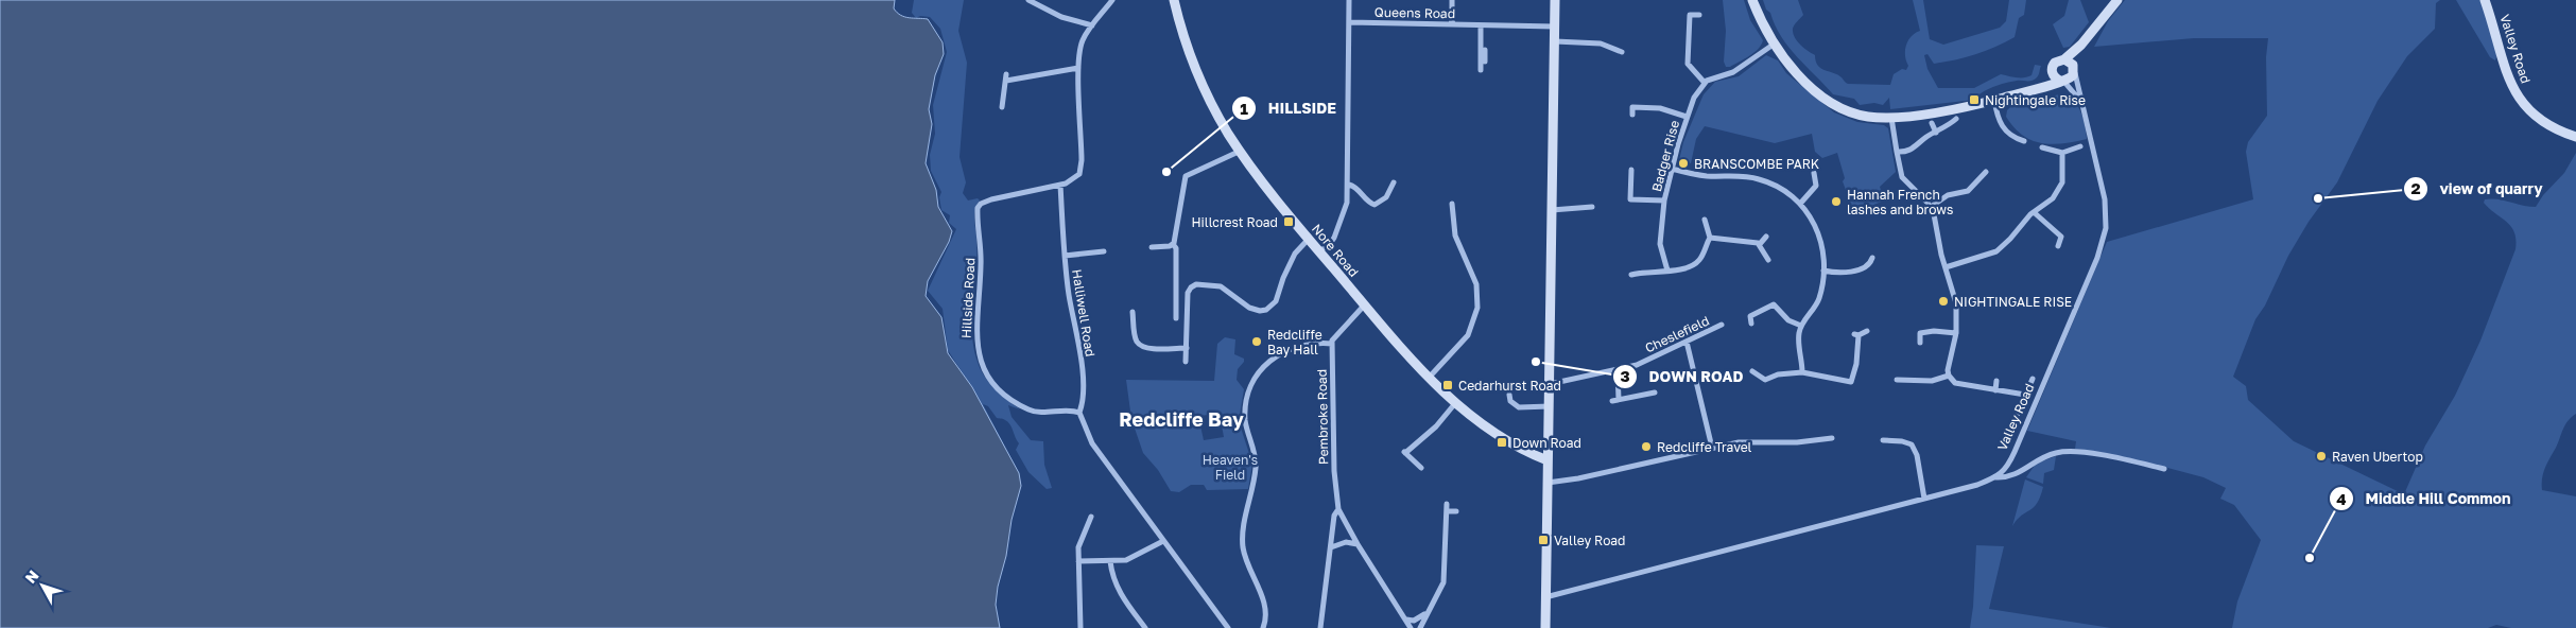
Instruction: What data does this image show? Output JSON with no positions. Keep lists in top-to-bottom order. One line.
{"streets":{"street":["Queens Road","Valley Road","Badger Rise","Nore Road","Hillside Road","Halliwell Road","Cheslefield","Pembroke Road"]},"crossings":[["Hillside Road","Halliwell Road"]],"districts":["Redcliffe Bay"],"parks":["Heaven's Field"],"places":{"transit":["Nightingale Rise","Hillcrest Road","Cedarhurst Road","Down Road","Valley Road"],"other":["BRANSCOMBE PARK","HILLSIDE","view of quarry","Hannah French lashes and brows","NIGHTINGALE RISE","Redcliffe Bay Hall","DOWN ROAD","Redcliffe Travel","Raven Ubertop","Middle Hill Common"]},"north":"top left"}
